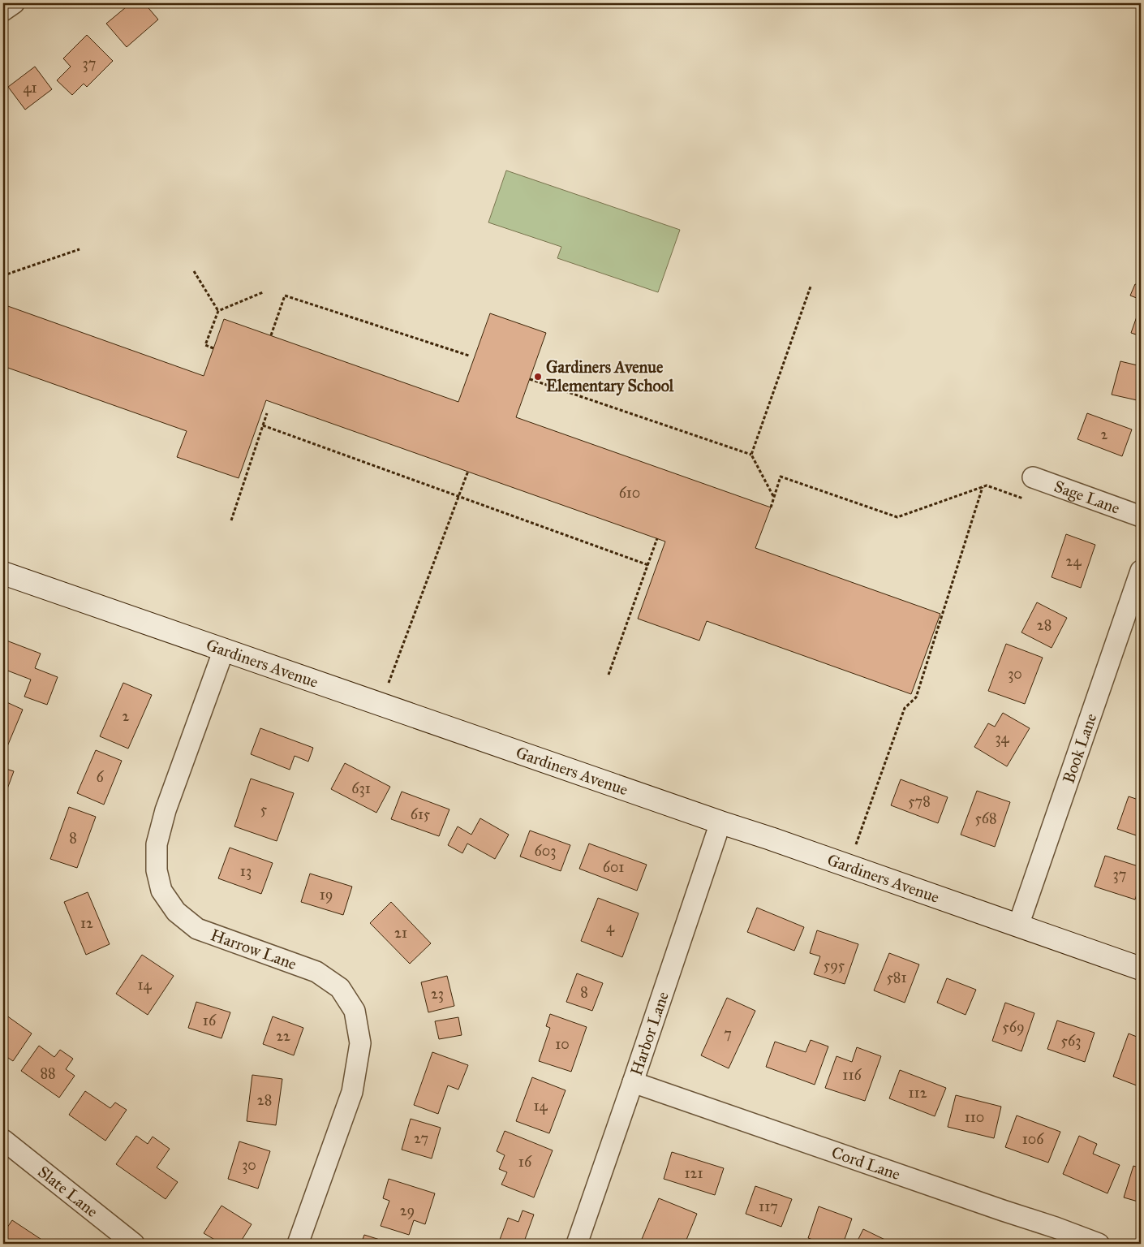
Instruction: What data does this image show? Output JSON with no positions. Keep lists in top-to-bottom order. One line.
{"streets":{"main road":["Gardiners Avenue"],"street":["Sage Lane","Book Lane","Harrow Lane","Harbor Lane","Cord Lane","Slate Lane"]},"crossings":[["Gardiners Avenue","Book Lane"],["Gardiners Avenue","Harrow Lane"],["Gardiners Avenue","Harbor Lane"],["Harbor Lane","Cord Lane"]],"places":["Gardiners Avenue Elementary School"],"house_numbers":["37","41","2","610","24","28","30","2","34","6","631","578","5","615","568","8","603","601","13","37","19","12","4","21","595","581","14","8","23","16","569","7","22","563","10","88","116","112","28","14","110","27","106","16","30","121","117","29"]}
